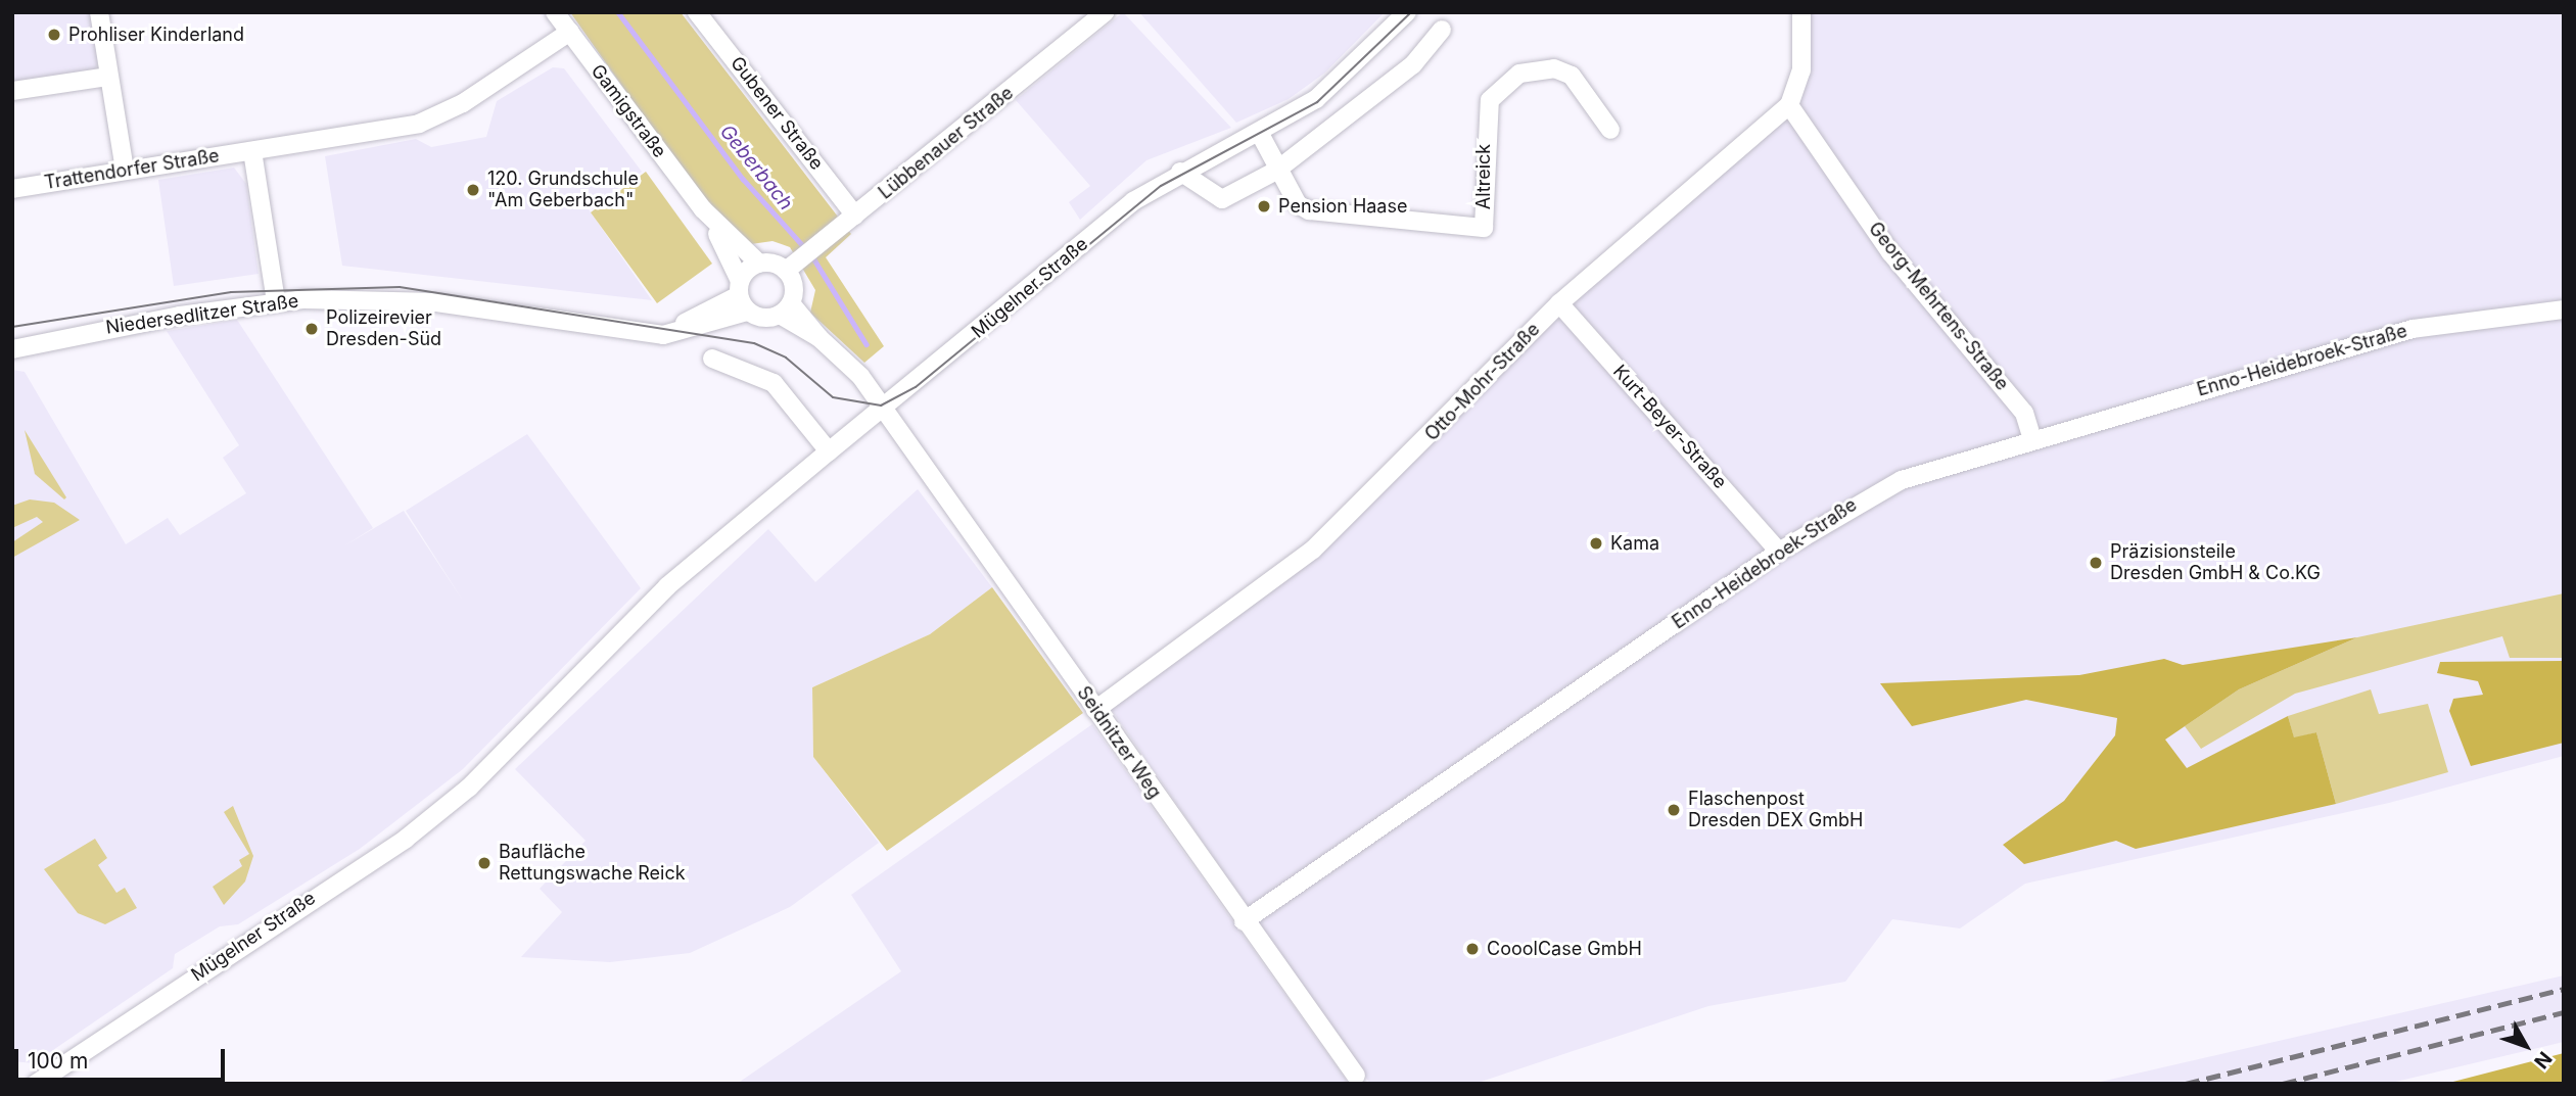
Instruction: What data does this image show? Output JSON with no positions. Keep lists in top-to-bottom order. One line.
{"streets":{"street":["Gamigstraße","Gubener Straße","Lübbenauer Straße","Trattendorfer Straße","Altreick","Mügelner Straße","Georg-Mehrtens-Straße","Niedersedlitzer Straße","Enno-Heidebroek-Straße","Otto-Mohr-Straße","Kurt-Beyer-Straße","Seidnitzer Weg"]},"crossings":[["Gamigstraße","Lübbenauer Straße"],["Gamigstraße","Trattendorfer Straße"],["Gamigstraße","Niedersedlitzer Straße"],["Gubener Straße","Lübbenauer Straße"],["Lübbenauer Straße","Niedersedlitzer Straße"],["Mügelner Straße","Seidnitzer Weg"],["Georg-Mehrtens-Straße","Enno-Heidebroek-Straße"],["Georg-Mehrtens-Straße","Otto-Mohr-Straße"],["Enno-Heidebroek-Straße","Kurt-Beyer-Straße"],["Enno-Heidebroek-Straße","Seidnitzer Weg"],["Otto-Mohr-Straße","Kurt-Beyer-Straße"],["Otto-Mohr-Straße","Seidnitzer Weg"]],"water":["Geberbach"],"places":["Prohliser Kinderland","120. Grundschule \"Am Geberbach\"","Pension Haase","Polizeirevier Dresden-Süd","Kama","Präzisionsteile Dresden GmbH & Co.KG","Flaschenpost Dresden DEX GmbH","Baufläche Rettungswache Reick","CooolCase GmbH"],"scale_bar":"100 m","north":"bottom right"}
